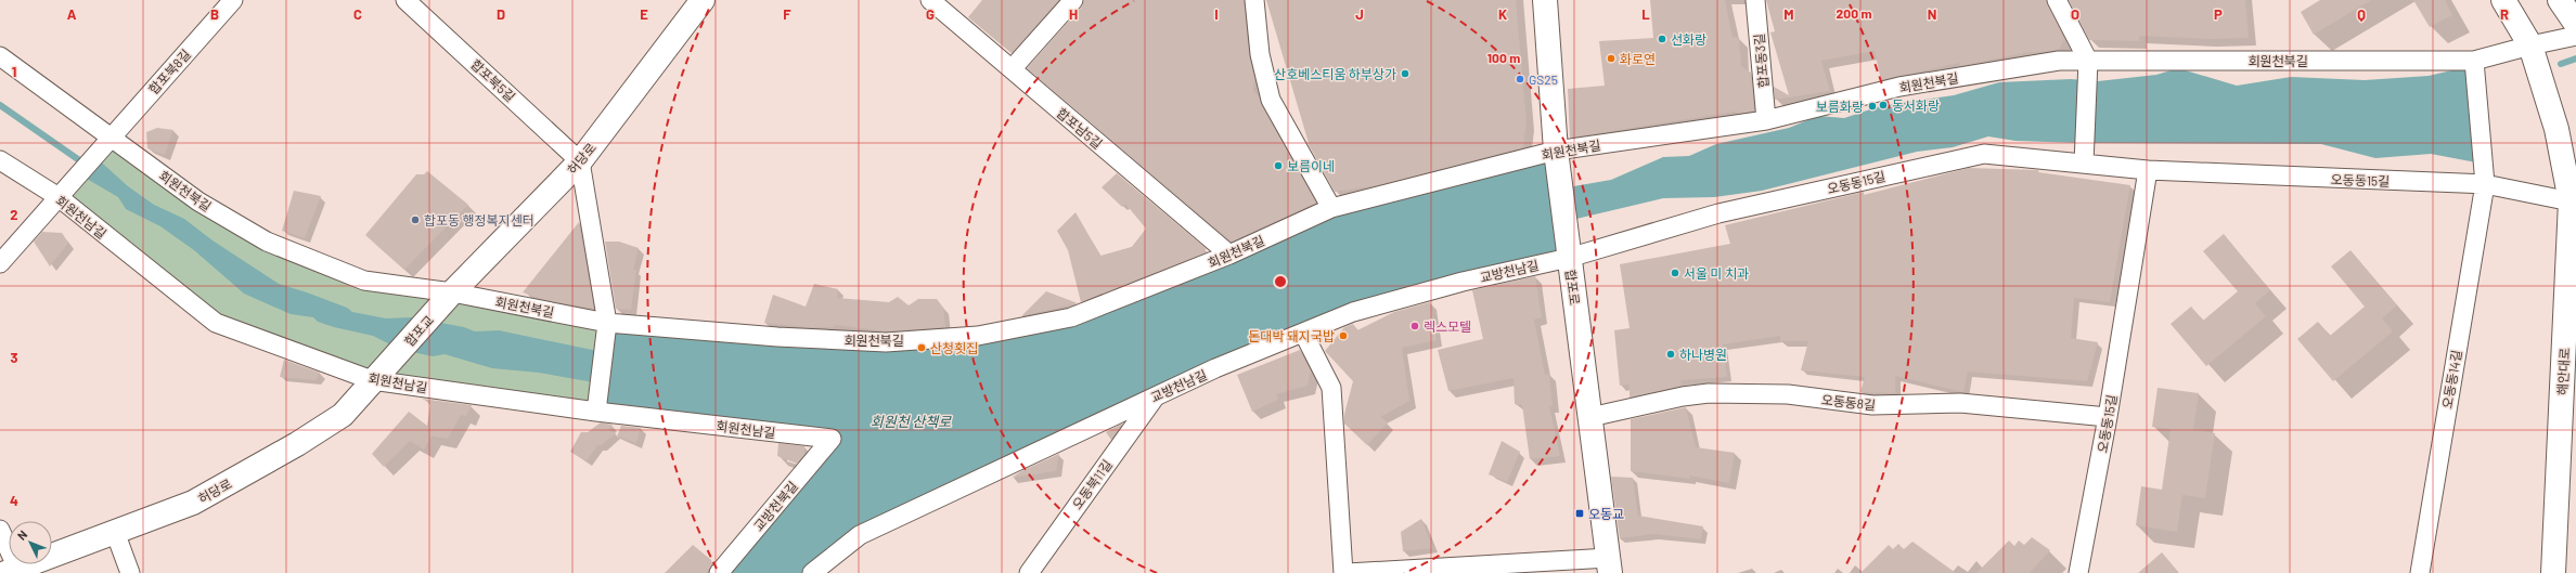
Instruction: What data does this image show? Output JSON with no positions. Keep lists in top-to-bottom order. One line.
{"streets":{"main road":["허당로","합포로","합포교","해안대로"],"street":["합포동3길","회원천북길","합포북8길","합포북5길","합포남5길","오동동15길","회원천남길","교방천남길","오동동14길","오동동8길","오동북11길","교방천북길"]},"crossings":[["합포동3길","회원천북길"],["회원천북길","합포북8길"],["회원천북길","합포남5길"],["회원천북길","허당로"],["회원천북길","합포로"],["회원천북길","합포교"],["회원천북길","해안대로"],["회원천북길","오동동14길"],["합포북8길","회원천남길"],["합포북5길","허당로"],["허당로","회원천남길"],["허당로","합포교"],["오동동15길","교방천남길"],["오동동15길","합포로"],["오동동15길","해안대로"],["오동동15길","오동동14길"],["오동동15길","오동동8길"],["회원천남길","교방천북길"],["교방천남길","합포로"],["교방천남길","오동북11길"],["합포로","오동동8길"]],"water":["회원천 산책로"],"places":{"other":["선화랑","화로연","산호베스티움 하부상가","GS25","동서화랑","보름화랑","보름이네","합포동 행정복지센터","서울 미 치과","렉스모텔","돈대박 돼지국밥","산청횟집","하나병원"],"transit":["오동교"]},"north":"top left","grid":{"columns":["A","B","C","D","E","F","G","H","I","J","K","L","M","N","O","P","Q","R"],"rows":["1","2","3","4"]},"rings":["200 m","100 m"]}
